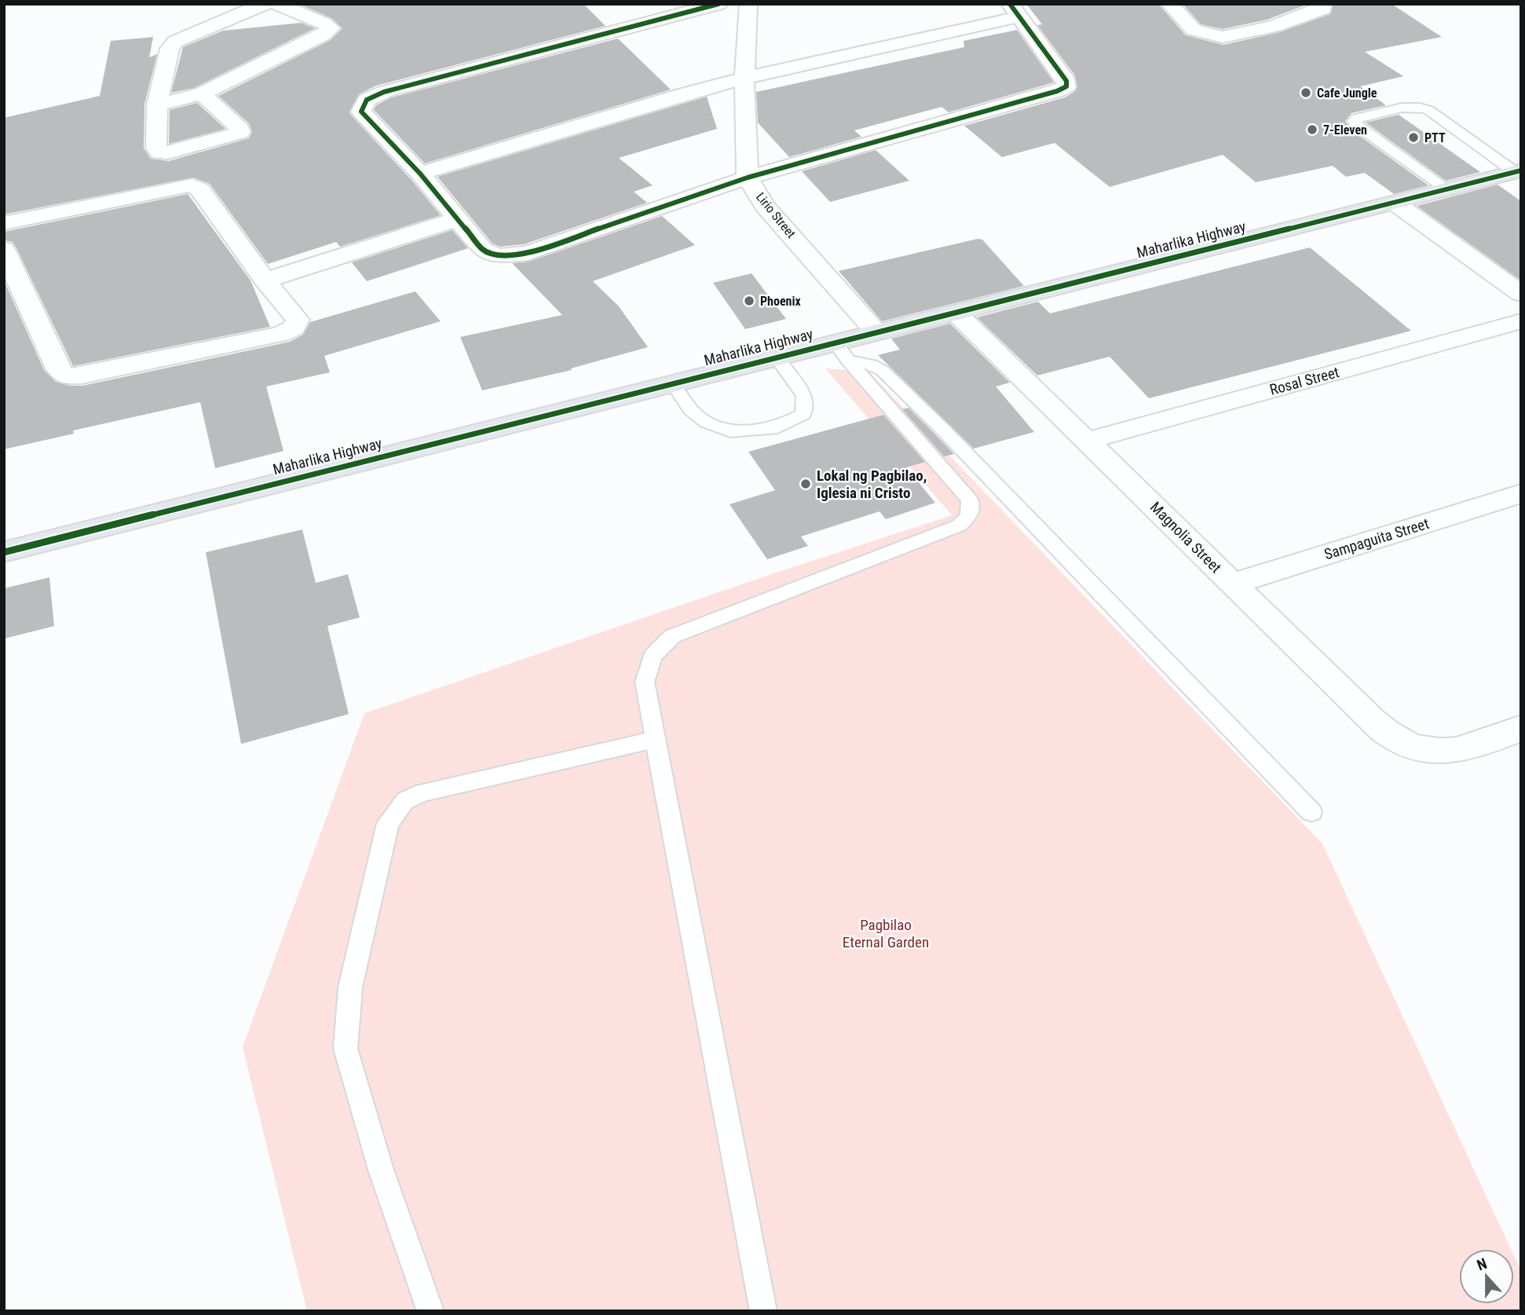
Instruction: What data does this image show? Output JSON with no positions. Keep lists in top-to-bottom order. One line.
{"streets":{"main road":["Maharlika Highway"],"street":["Lirio Street","Rosal Street","Magnolia Street","Sampaguita Street"]},"crossings":[["Lirio Street","Maharlika Highway"],["Maharlika Highway","Magnolia Street"],["Rosal Street","Magnolia Street"],["Magnolia Street","Sampaguita Street"]],"parks":["Pagbilao Eternal Garden"],"places":["Cafe Jungle","7-Eleven","PTT","Phoenix","Lokal ng Pagbilao, Iglesia ni Cristo"],"north":"top"}
